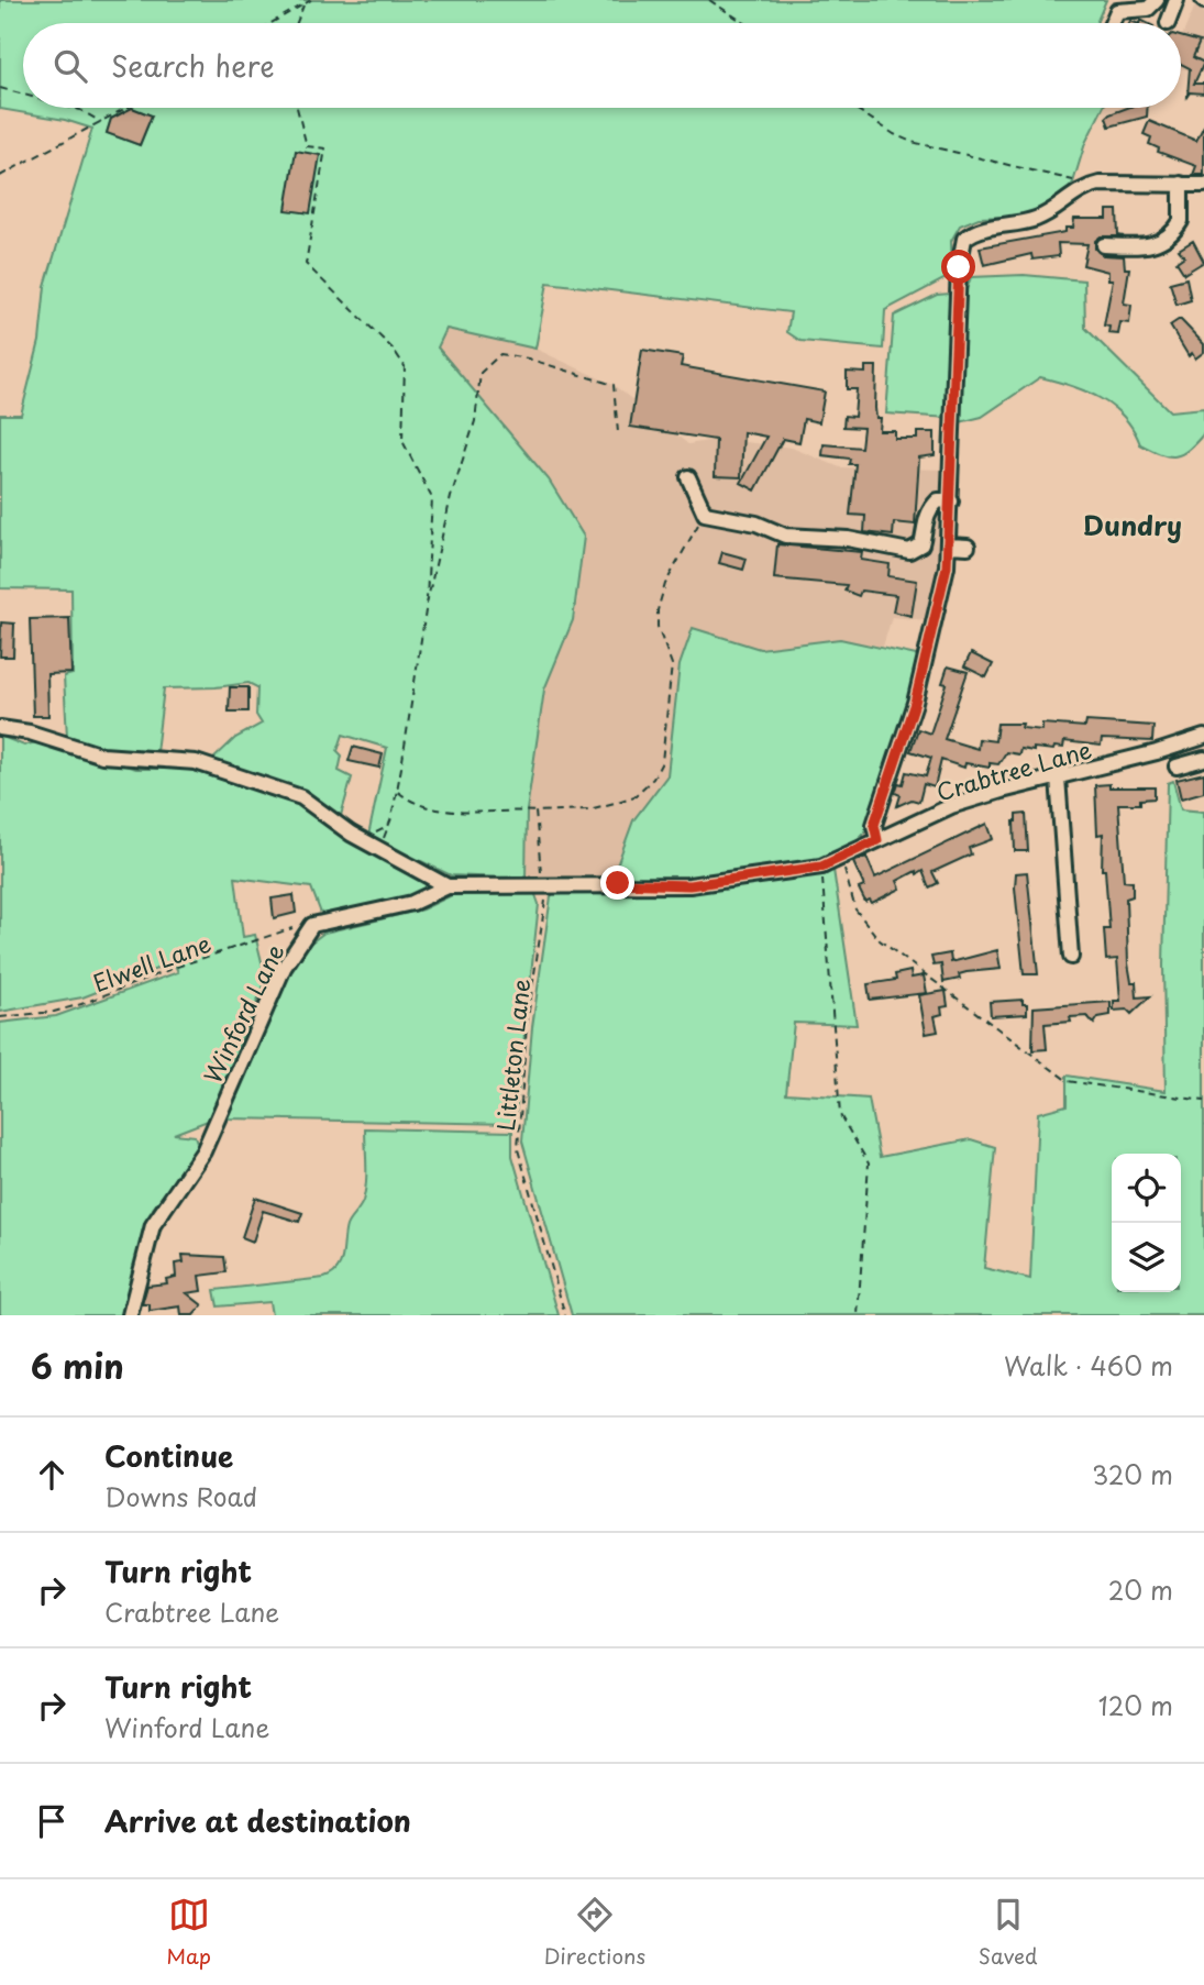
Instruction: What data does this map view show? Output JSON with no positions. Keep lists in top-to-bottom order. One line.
{"streets":{"street":["Crabtree Lane","Winford Lane"],"path":["Elwell Lane","Littleton Lane"]},"crossings":[["Elwell Lane","Winford Lane"]],"districts":["Dundry"],"page":{"search":"Search here","heading":["6 min","Walk · 460 m"],"list":[["Continue","Downs Road","320 m"],["Turn right","Crabtree Lane","20 m"],["Turn right","Winford Lane","120 m"],"Arrive at destination"],"nav":["Map","Directions","Saved"]}}
